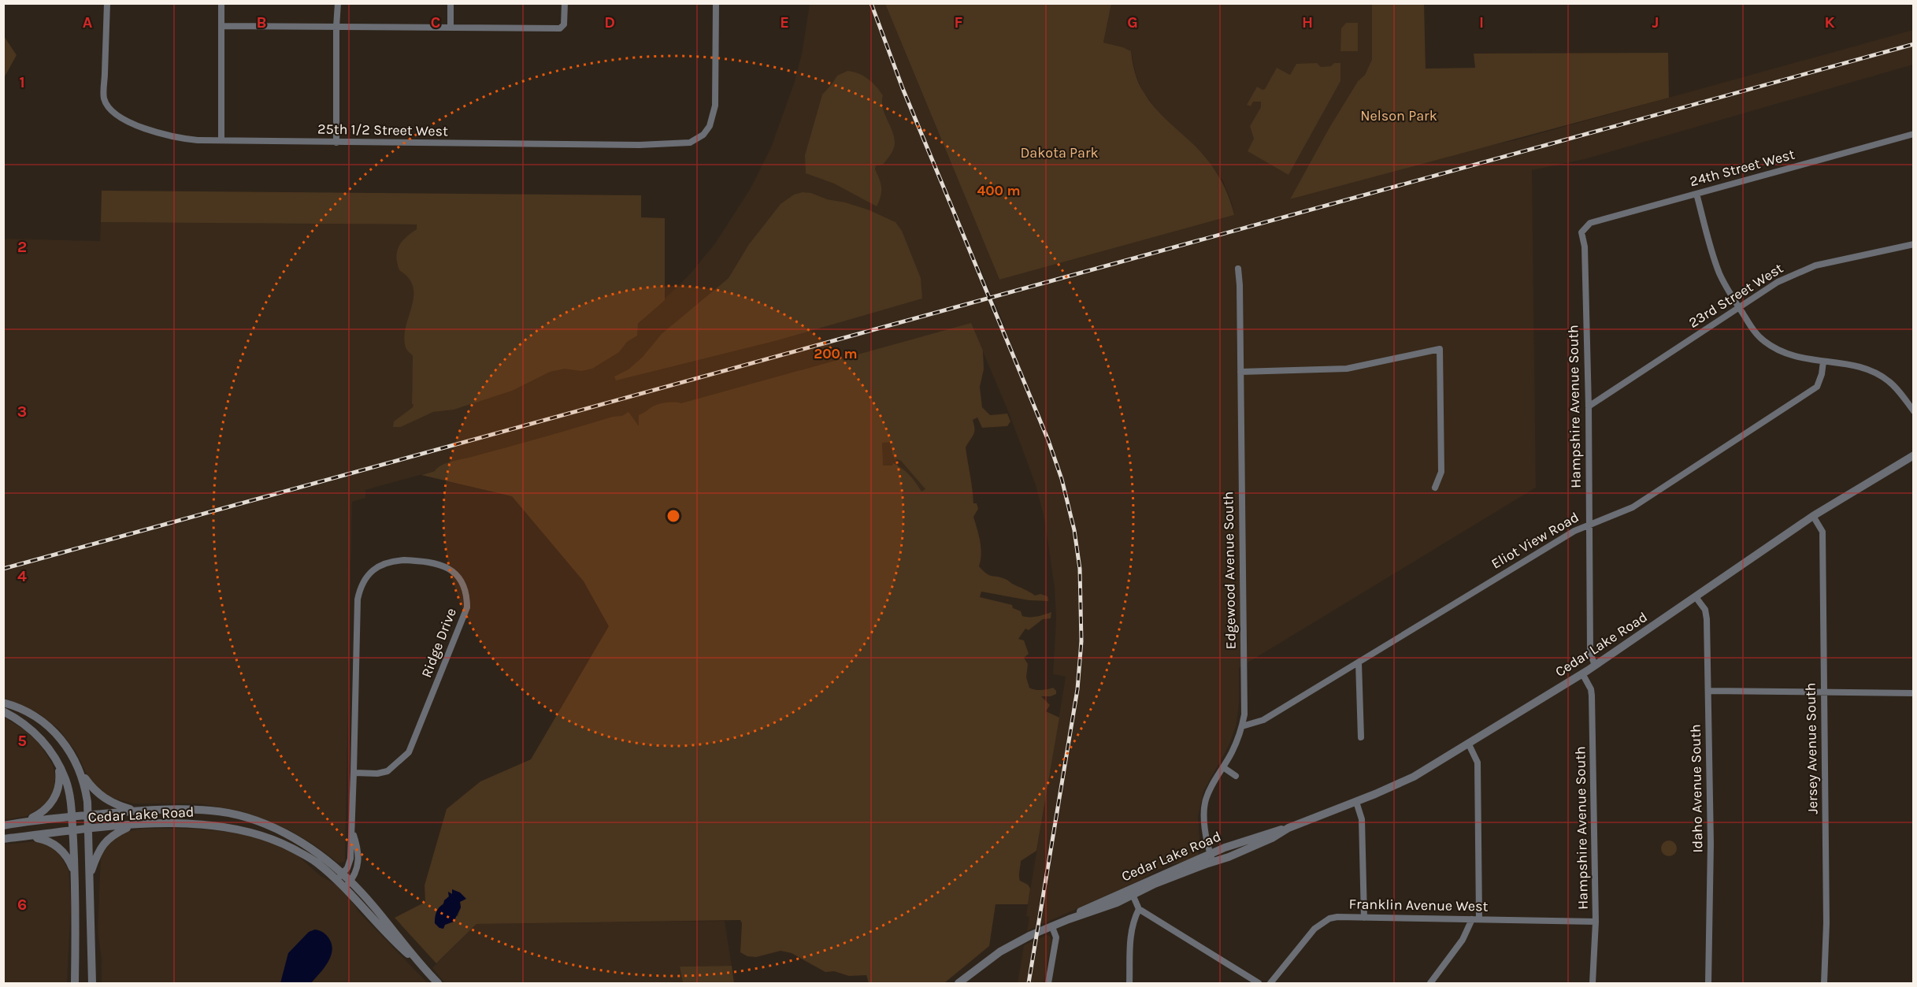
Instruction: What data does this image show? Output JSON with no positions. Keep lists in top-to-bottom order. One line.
{"streets":{"street":["25th 1/2 Street West","24th Street West","23rd Street West","Hampshire Avenue South","Eliot View Road","Edgewood Avenue South","Ridge Drive","Cedar Lake Road","Jersey Avenue South","Idaho Avenue South","Franklin Avenue West"]},"crossings":[["24th Street West","Hampshire Avenue South"],["23rd Street West","Hampshire Avenue South"],["Hampshire Avenue South","Eliot View Road"],["Hampshire Avenue South","Cedar Lake Road"],["Hampshire Avenue South","Franklin Avenue West"],["Eliot View Road","Edgewood Avenue South"],["Edgewood Avenue South","Cedar Lake Road"],["Ridge Drive","Cedar Lake Road"],["Cedar Lake Road","Jersey Avenue South"],["Cedar Lake Road","Idaho Avenue South"]],"parks":["Nelson Park","Dakota Park"],"grid":{"columns":["A","B","C","D","E","F","G","H","I","J","K"],"rows":["1","2","3","4","5","6"]},"rings":["400 m","200 m"]}
